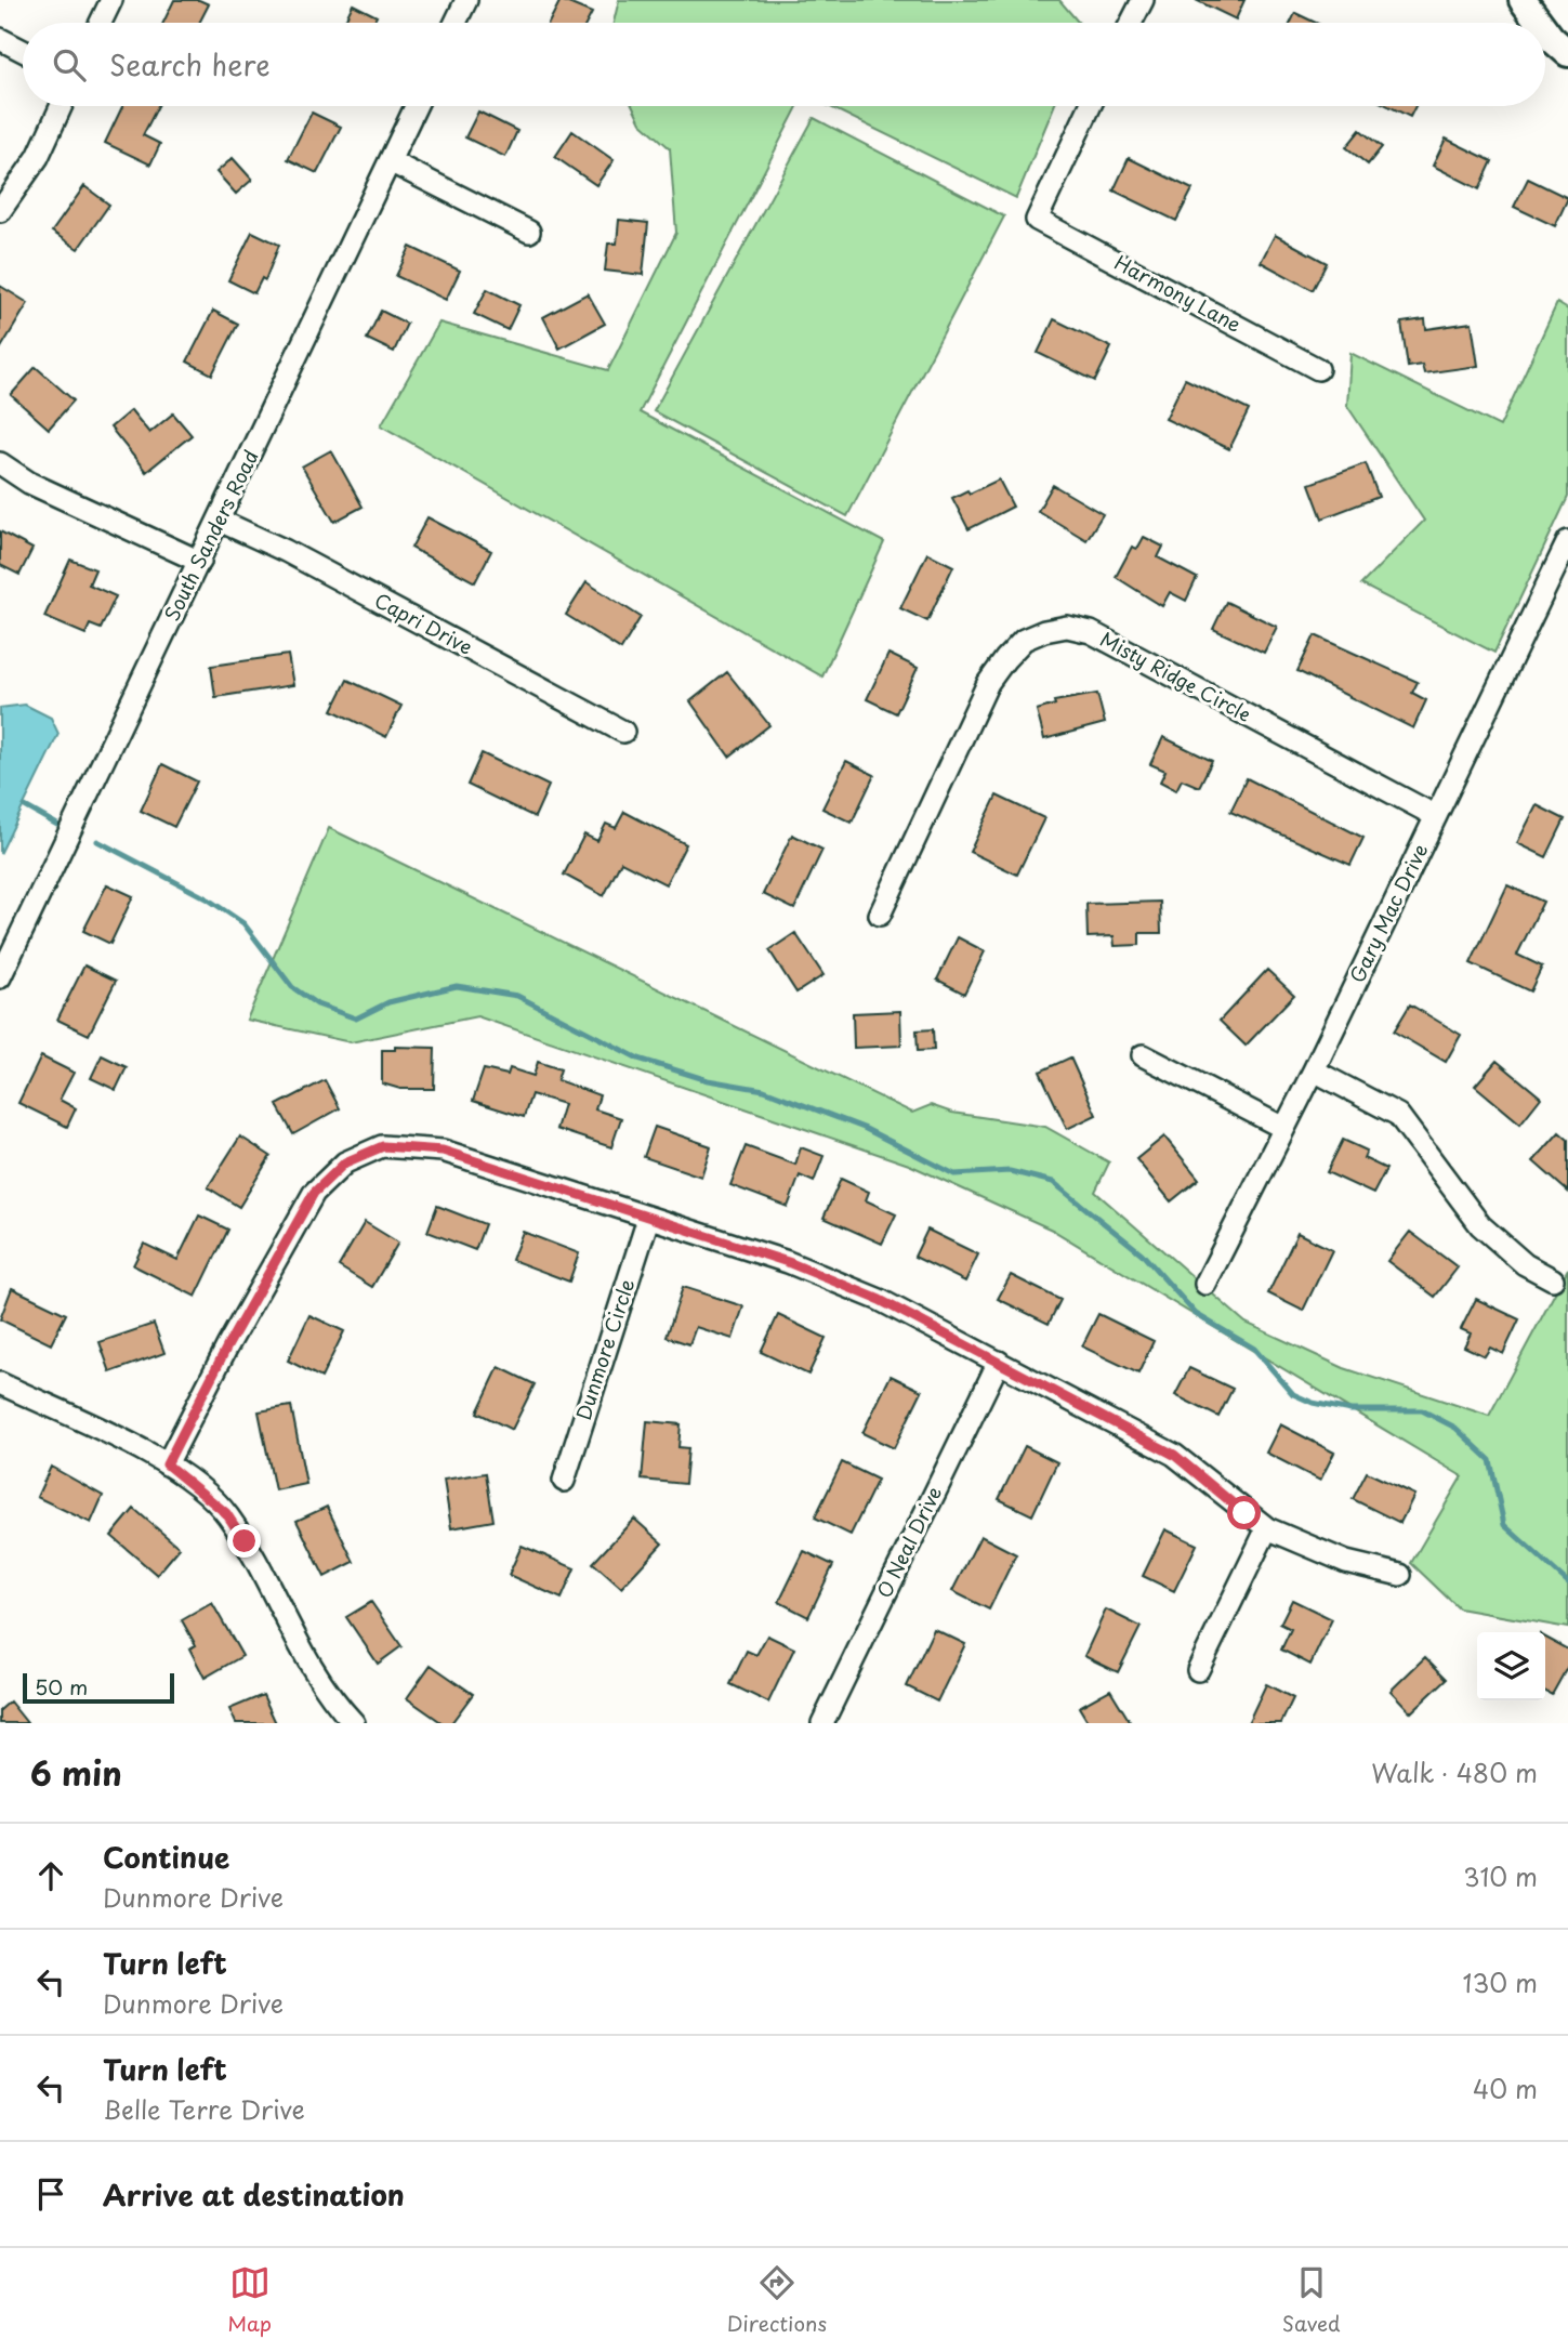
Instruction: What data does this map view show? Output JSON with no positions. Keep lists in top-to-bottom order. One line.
{"streets":{"street":["Harmony Lane","South Sanders Road","Capri Drive","Misty Ridge Circle","Gary Mac Drive","Dunmore Circle","O Neal Drive"]},"crossings":[["South Sanders Road","Capri Drive"],["Misty Ridge Circle","Gary Mac Drive"]],"scale_bar":"50 m","page":{"search":"Search here","scale":"50 m","heading":["6 min","Walk · 480 m"],"list":[["Continue","Dunmore Drive","310 m"],["Turn left","Dunmore Drive","130 m"],["Turn left","Belle Terre Drive","40 m"],"Arrive at destination"],"nav":["Map","Directions","Saved"]}}
